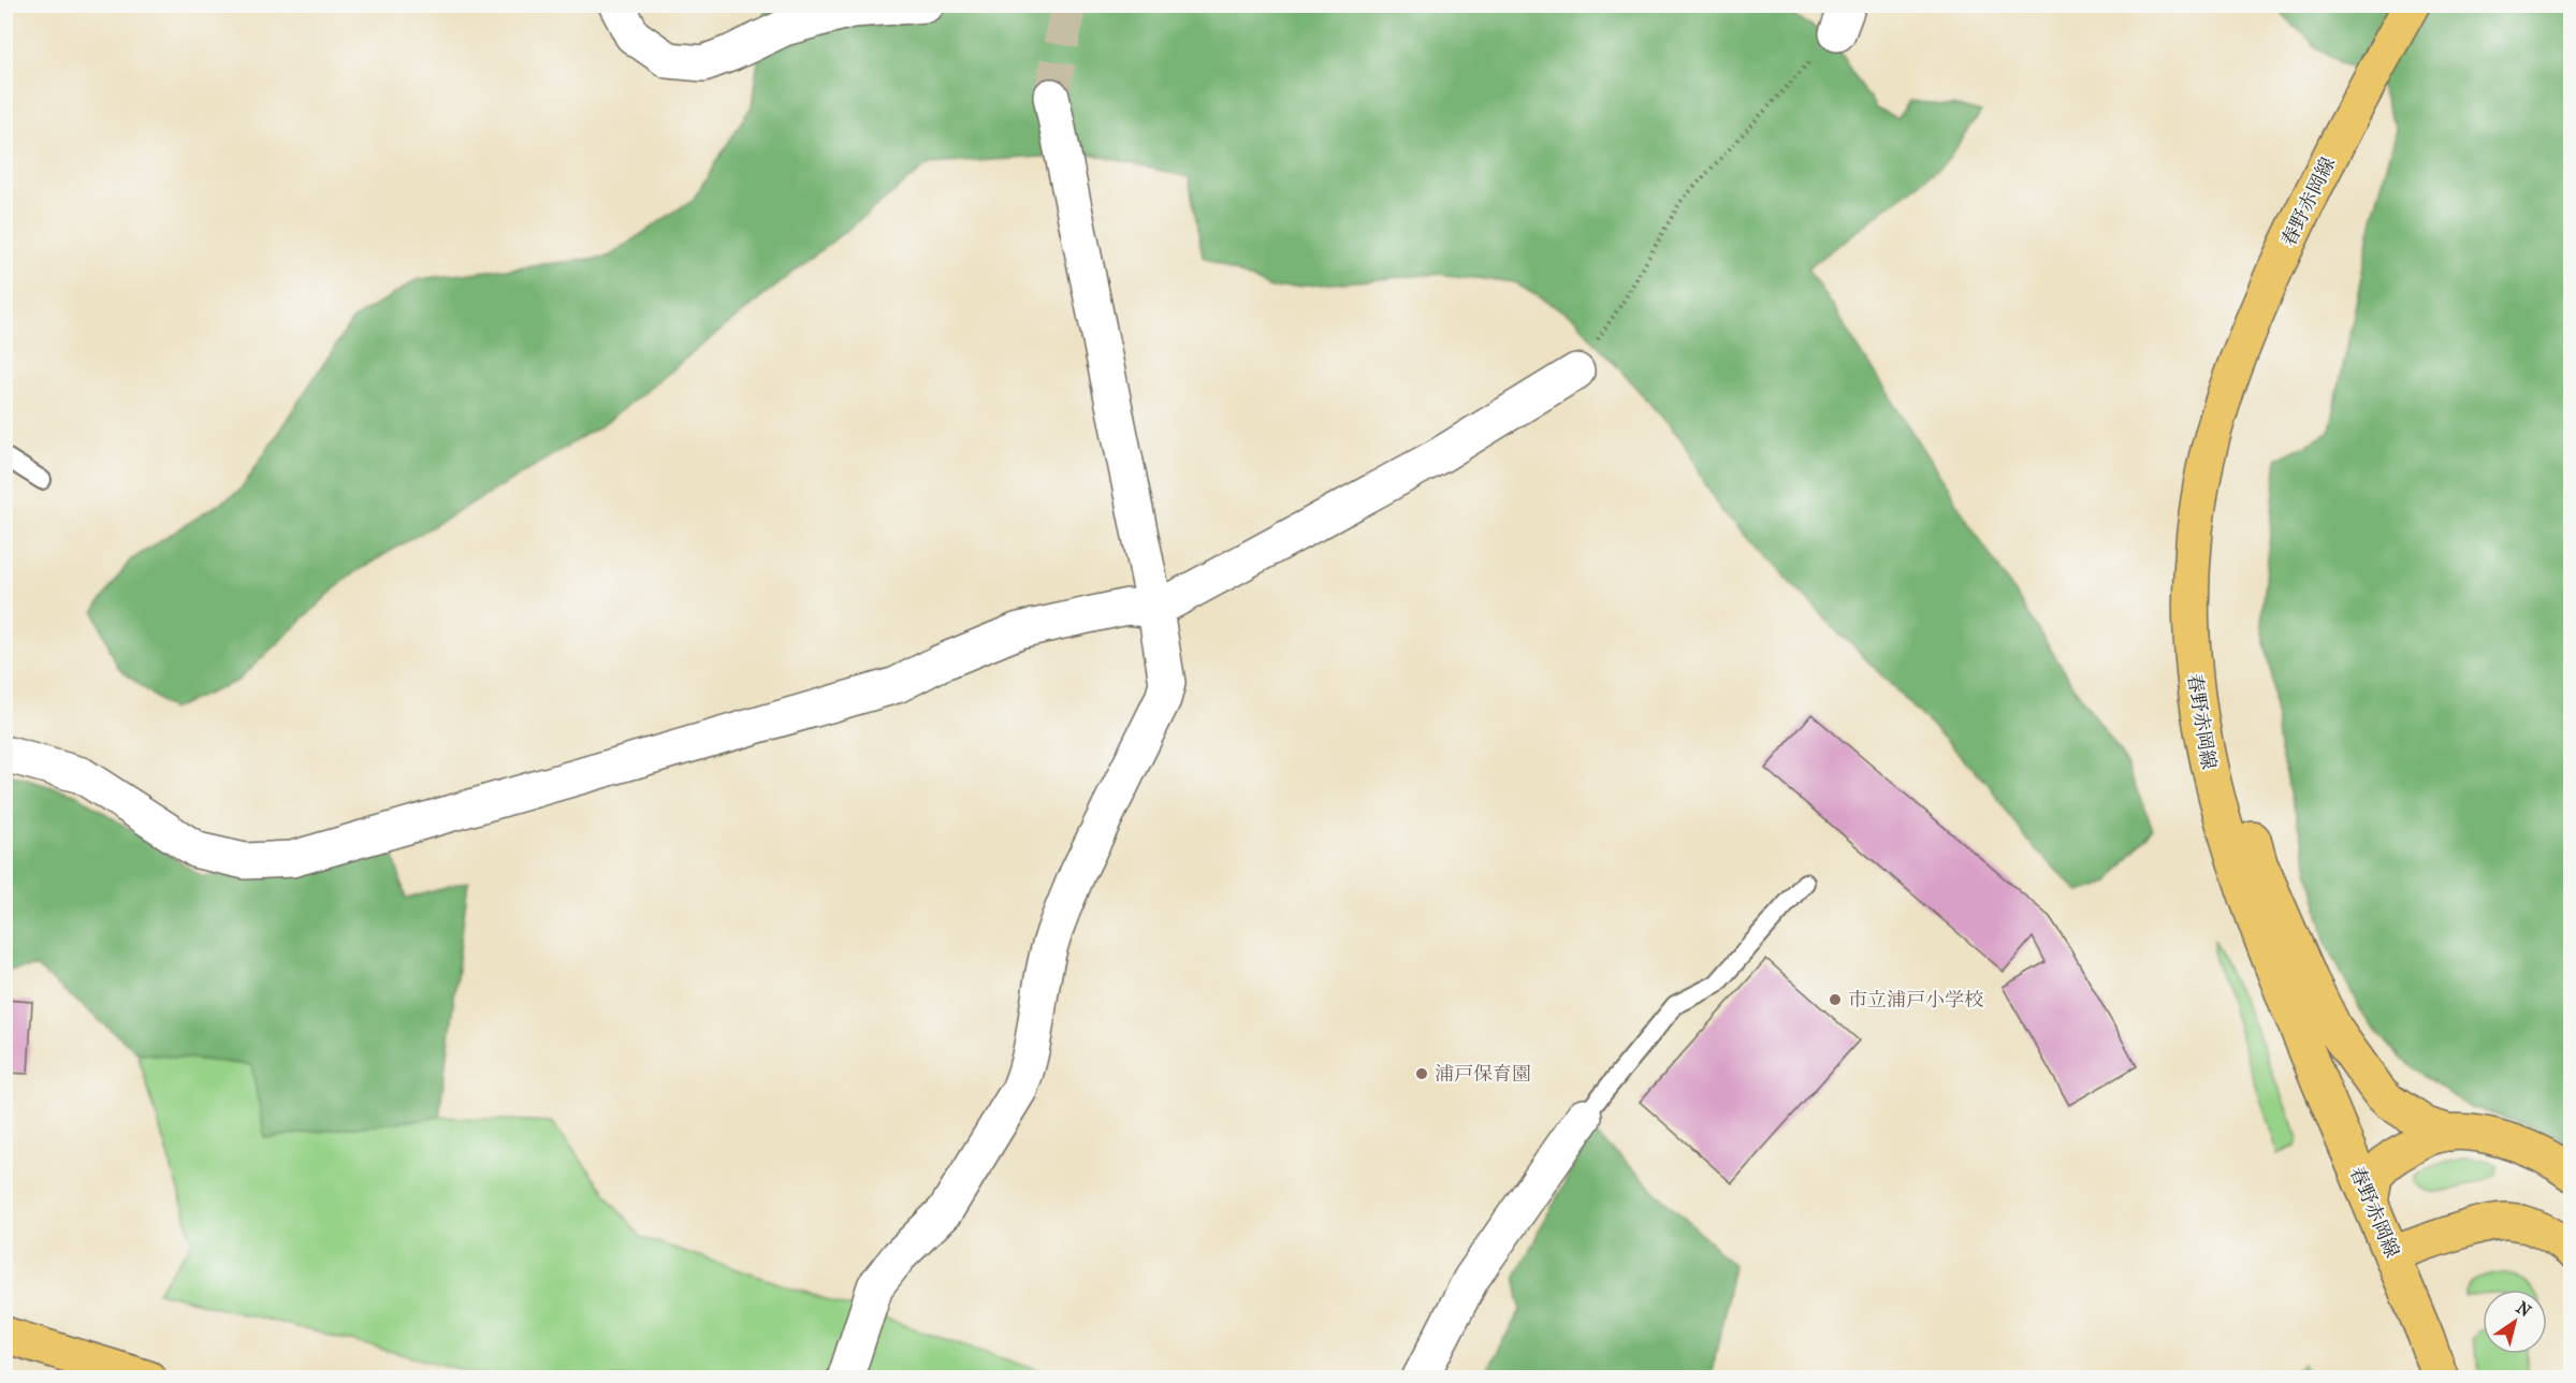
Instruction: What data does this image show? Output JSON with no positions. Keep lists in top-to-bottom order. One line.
{"streets":{"main road":["春野赤岡線"]},"places":["市立浦戸小学校","浦戸保育園"],"north":"top right"}
